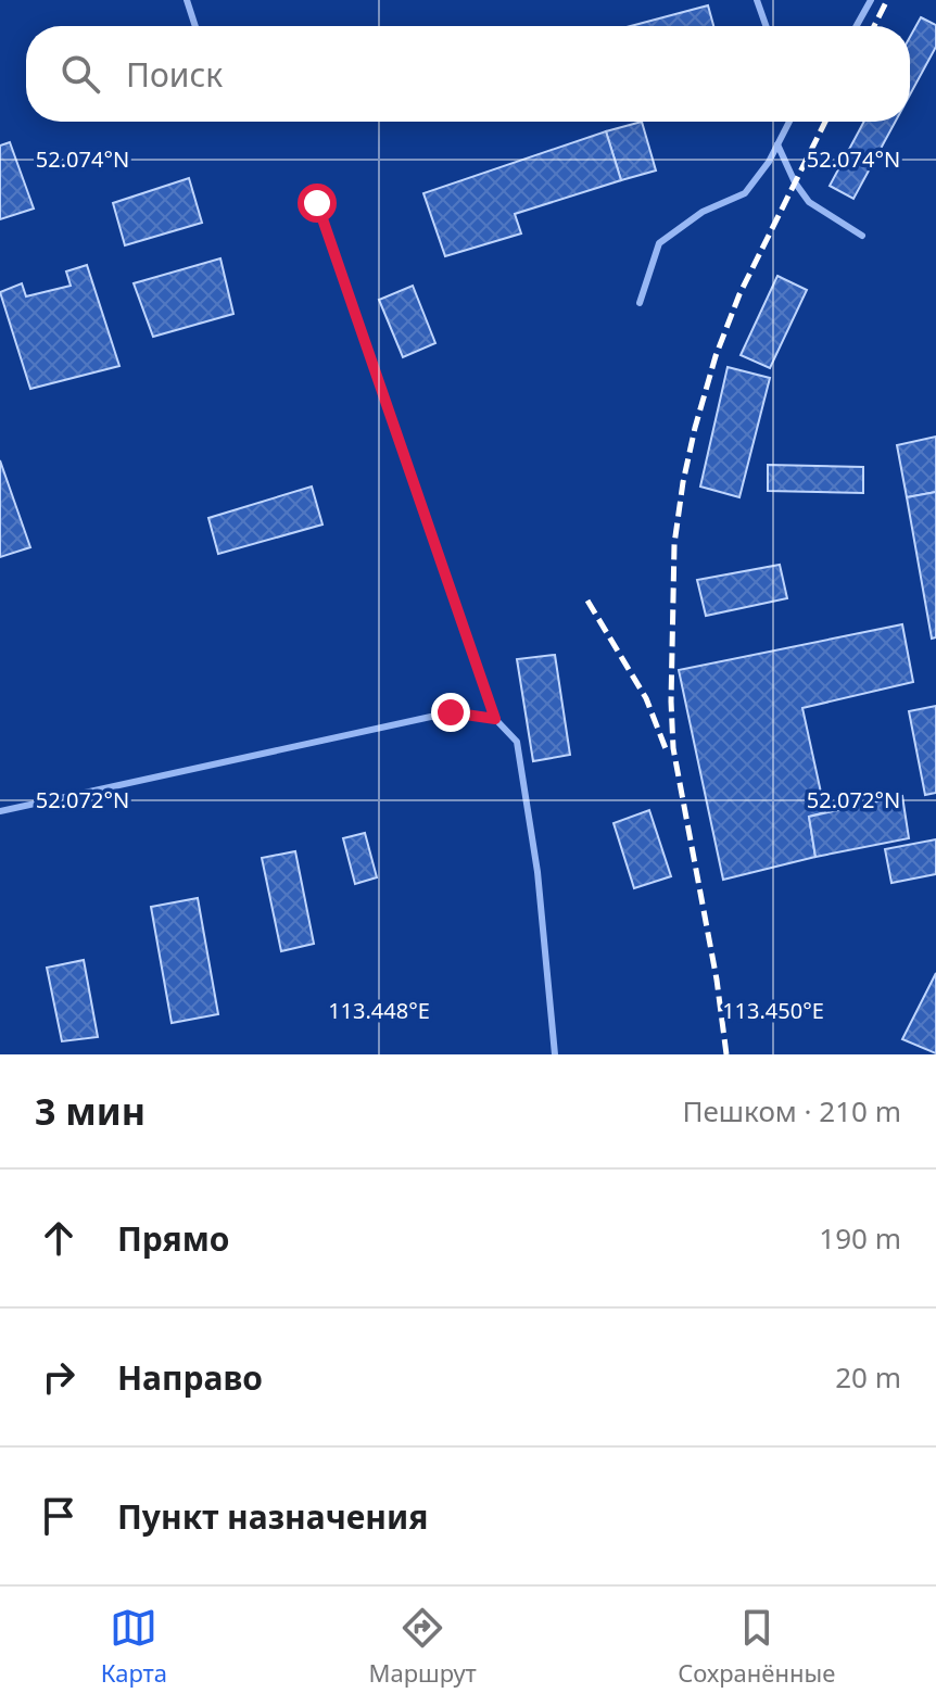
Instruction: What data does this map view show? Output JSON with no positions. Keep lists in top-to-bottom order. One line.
{"page":{"search":"Поиск","heading":["3 мин","Пешком · 210 m"],"list":[["Прямо","190 m"],["Направо","20 m"],"Пункт назначения"],"nav":["Карта","Маршрут","Сохранённые"]},"coordinates":["52.074°N","52.072°N","113.448°E","113.450°E"]}
